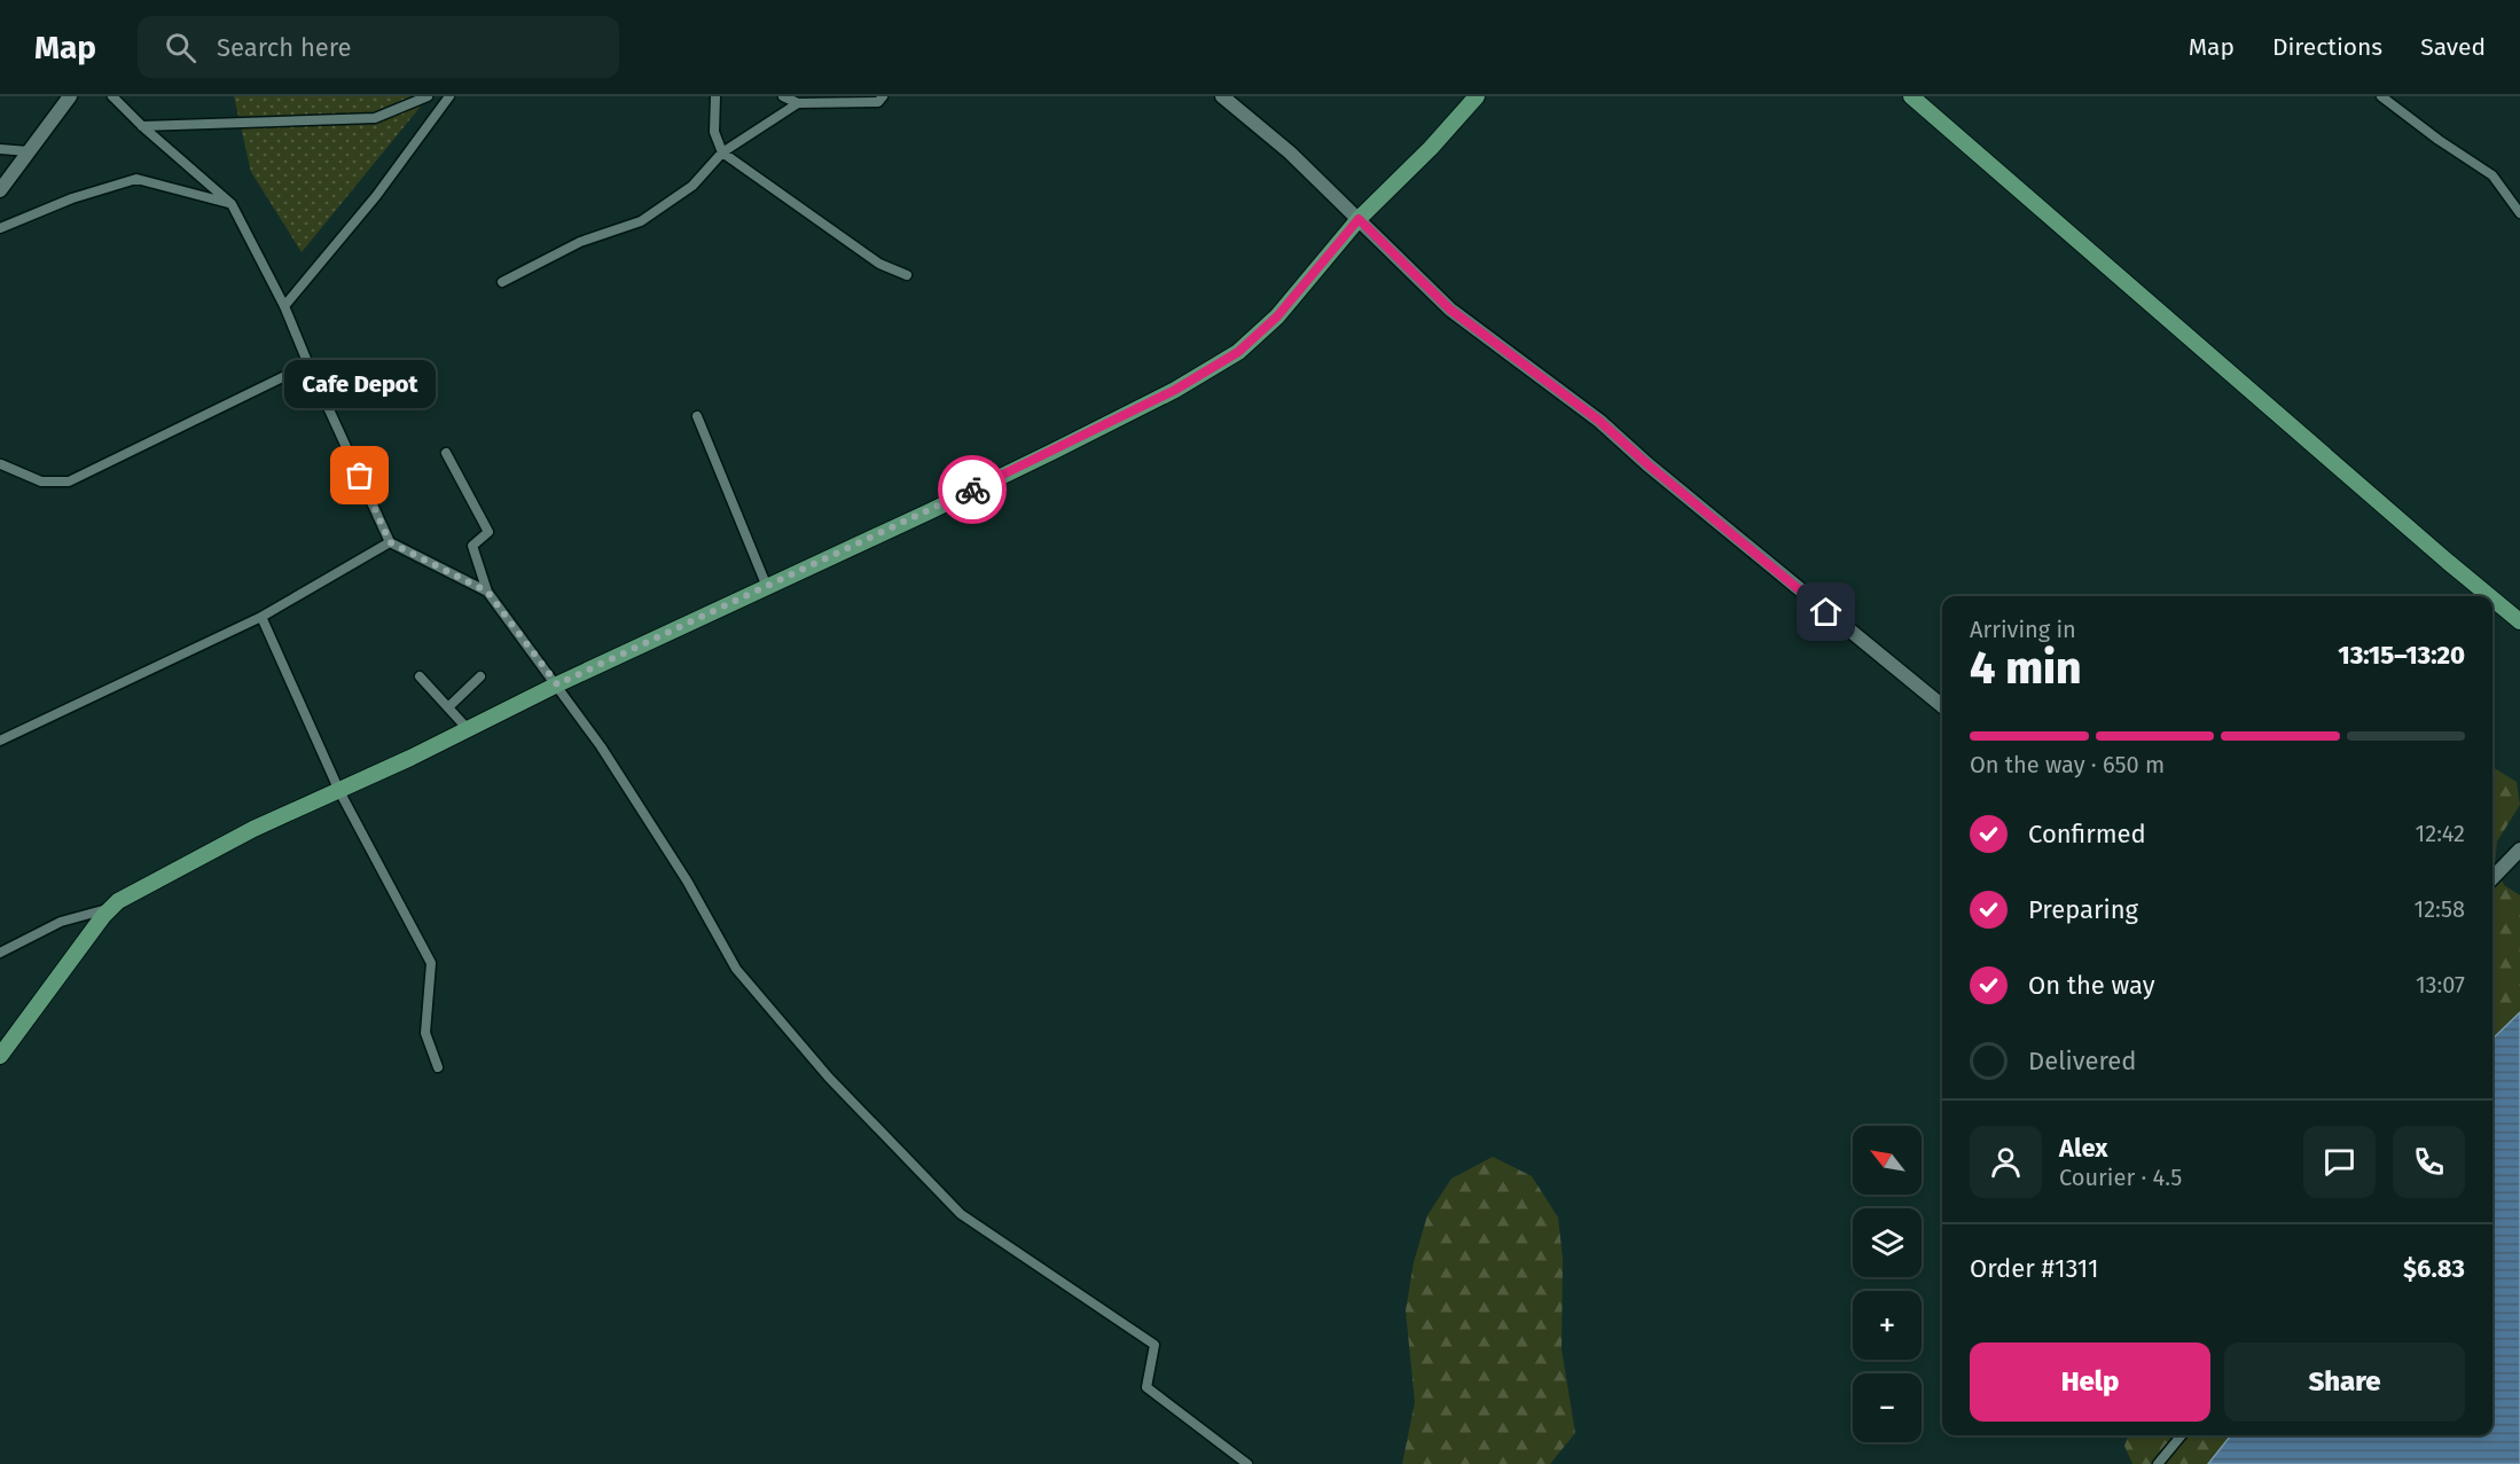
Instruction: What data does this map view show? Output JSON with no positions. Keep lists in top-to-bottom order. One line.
{"places":["Cafe Depot"],"north":"top left","page":{"header":"Map","search":"Search here","nav":["Map","Directions","Saved"],"bubble":"Cafe Depot","heading":["4 min","Arriving in","13:15–13:20"],"panel":["Alex","Courier · 4.5","Order #1311","$6.83"],"bar":"On the way · 650 m","list":[["Confirmed","12:42"],["Preparing","12:58"],["On the way","13:07"],"Delivered"],"map_buttons":["+","−"],"buttons":["Help","Share"]}}
